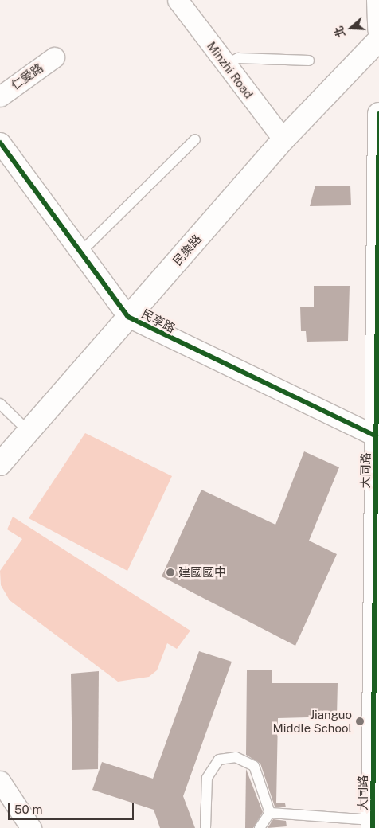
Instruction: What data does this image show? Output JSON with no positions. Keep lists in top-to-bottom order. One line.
{"streets":{"street":["Minzhi Road","仁愛路","民樂路","民享路","大同路"]},"crossings":[["Minzhi Road","民樂路"],["民樂路","民享路"],["民享路","大同路"]],"places":["建國國中","Jianguo Middle School"],"scale_bar":"50 m","north":"left"}
